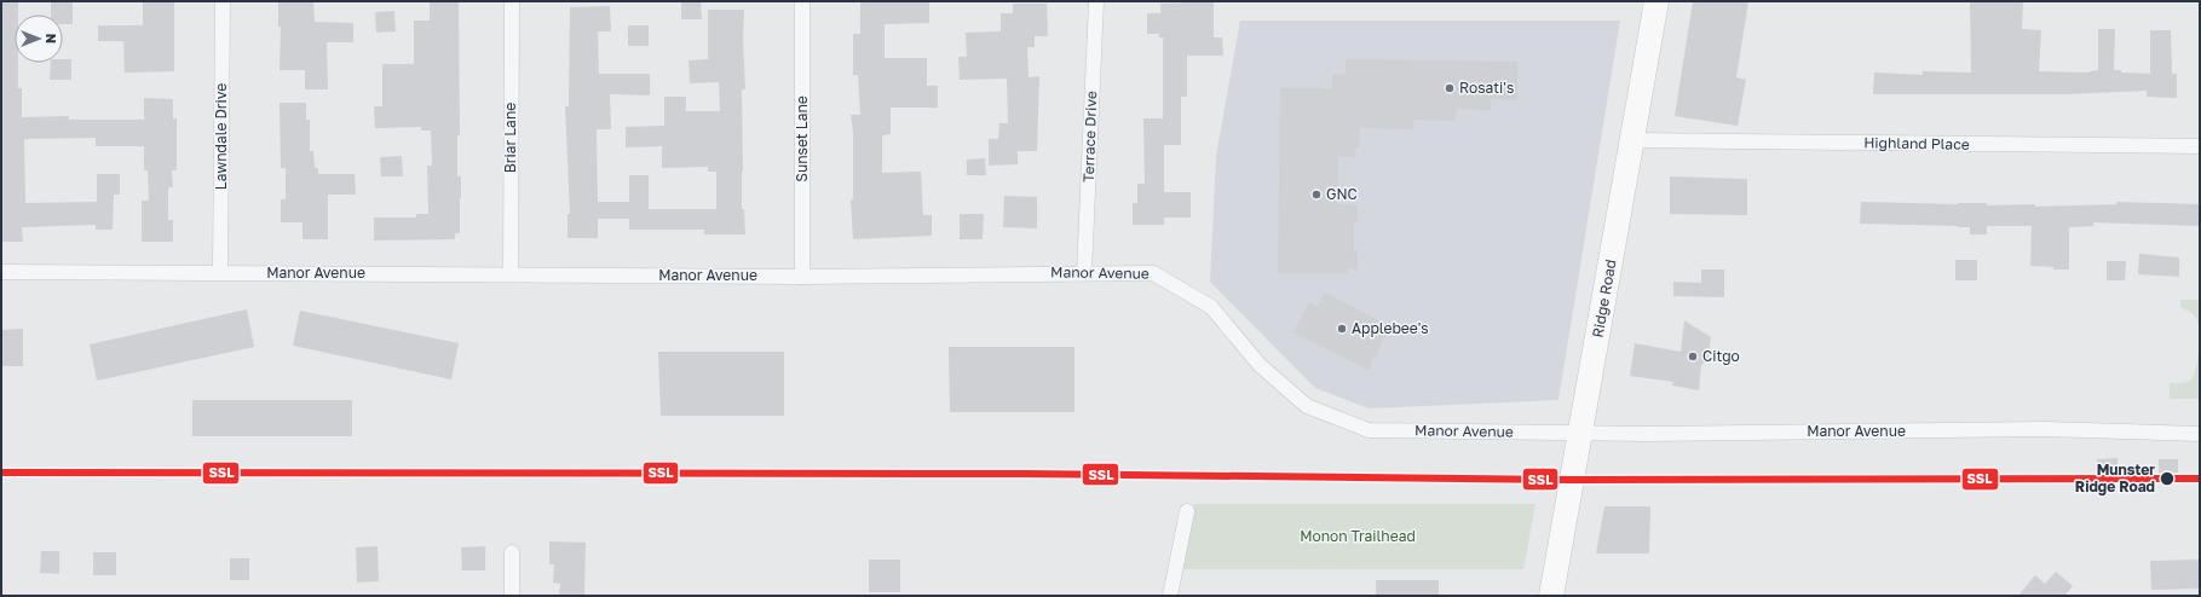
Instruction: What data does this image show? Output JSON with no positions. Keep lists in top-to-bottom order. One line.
{"streets":{"main road":["Ridge Road"],"street":["Lawndale Drive","Terrace Drive","Briar Lane","Sunset Lane","Highland Place","Manor Avenue"]},"crossings":[["Lawndale Drive","Manor Avenue"],["Terrace Drive","Manor Avenue"],["Briar Lane","Manor Avenue"],["Sunset Lane","Manor Avenue"],["Highland Place","Ridge Road"],["Manor Avenue","Ridge Road"]],"parks":["Monon Trailhead"],"places":["Rosati's","GNC","Applebee's","Citgo","Munster Ridge Road"],"lines":["transit line SSL"],"north":"right"}
